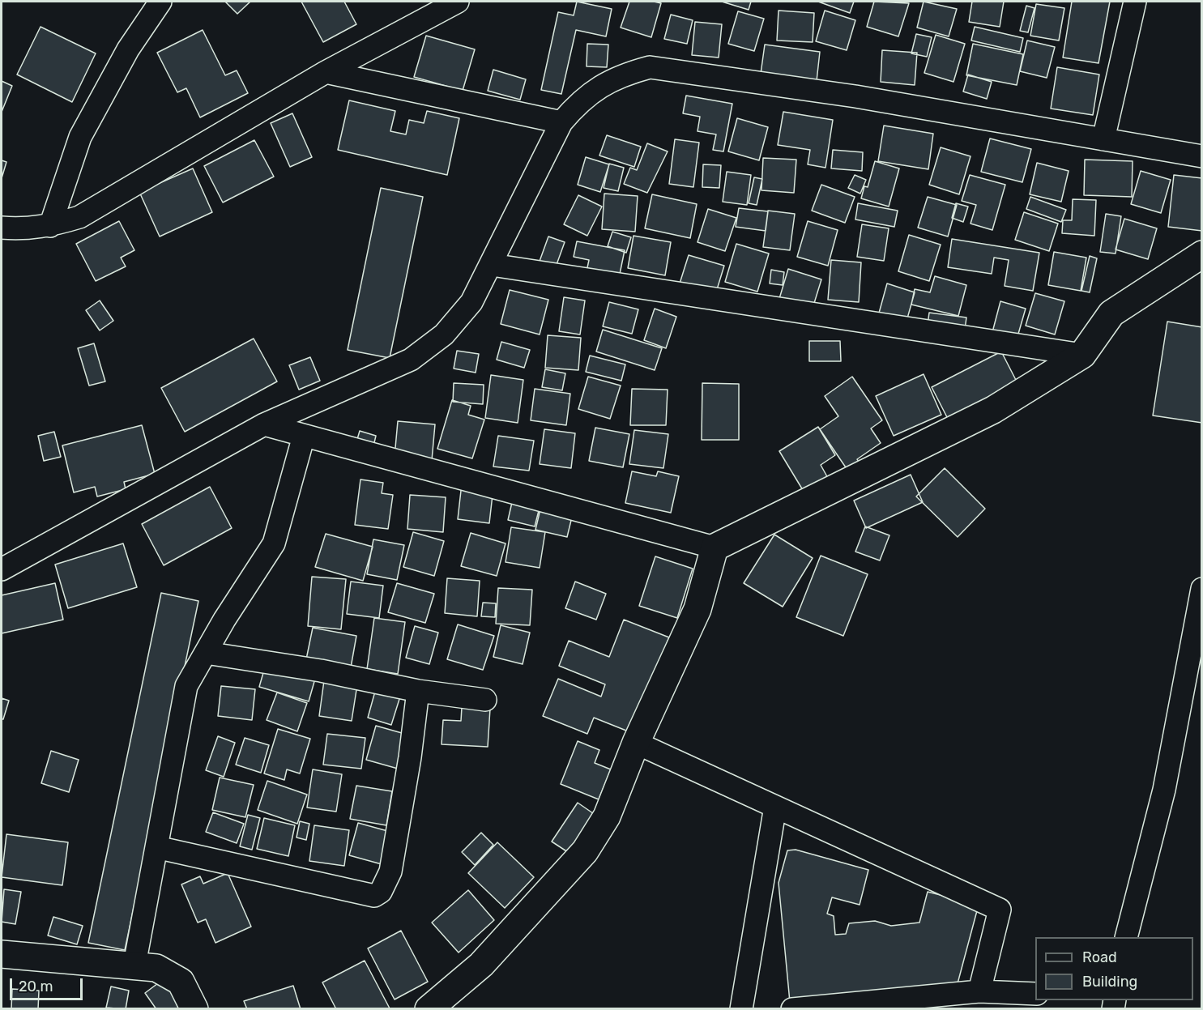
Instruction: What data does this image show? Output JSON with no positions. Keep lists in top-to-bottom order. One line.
{"legend":["Road","Building"],"scale_bar":"20 m"}
